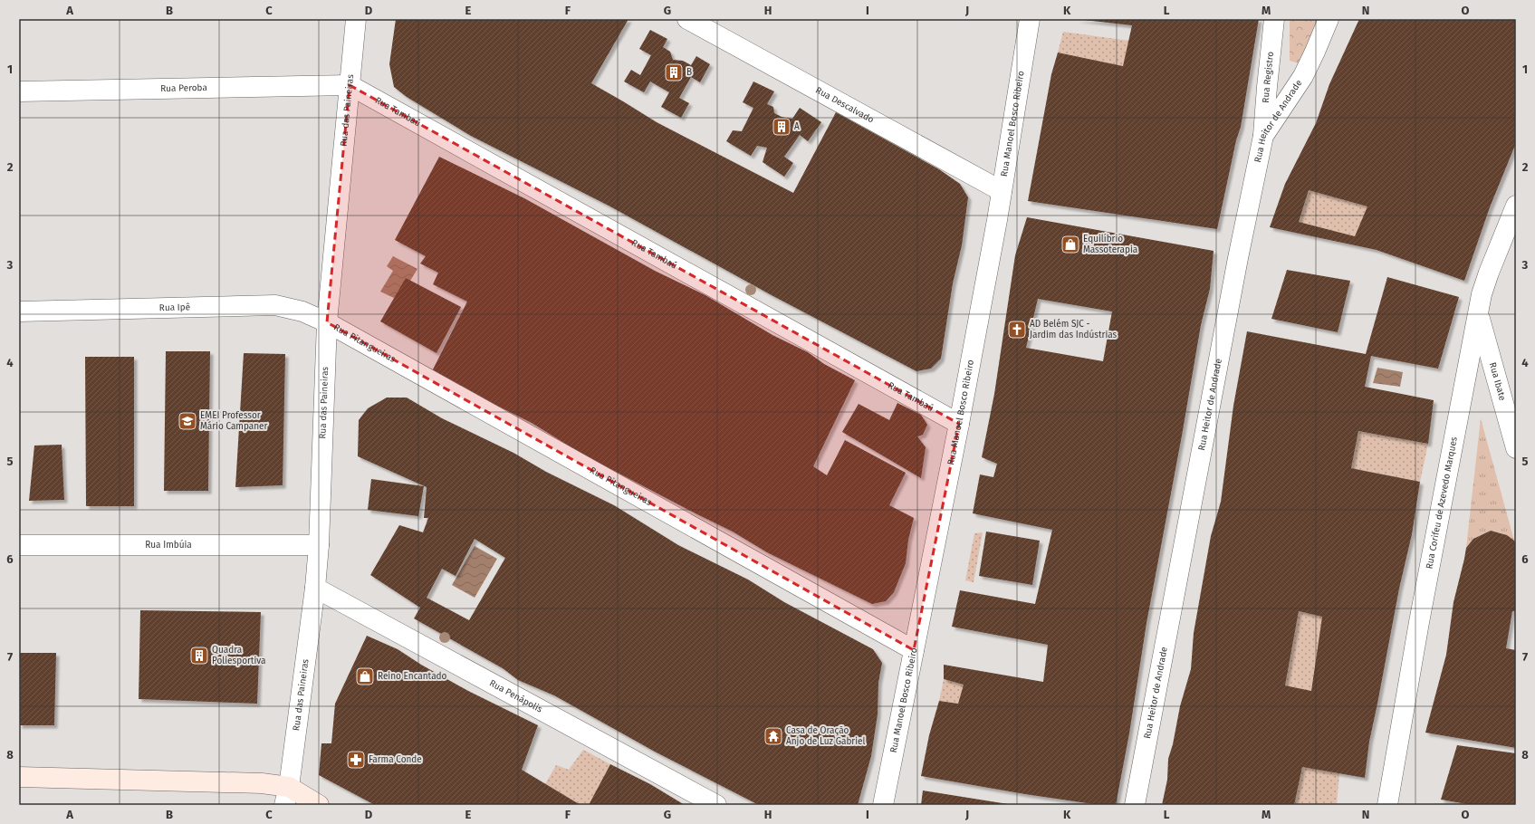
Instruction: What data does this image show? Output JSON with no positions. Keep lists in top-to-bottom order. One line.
{"streets":{"street":["Rua Registro","Rua Peroba","Rua Descalvado","Rua das Paineiras","Rua Tambaú","Rua Heitor de Andrade","Rua Manoel Bosco Ribeiro","Rua Ipê","Rua Pitangueiras","Rua Ibate","Rua Corifeu de Azevedo Marques","Rua Imbúia","Rua Penápolis"]},"crossings":[["Rua Registro","Rua Heitor de Andrade"],["Rua Peroba","Rua das Paineiras"],["Rua Peroba","Rua Tambaú"],["Rua Descalvado","Rua Manoel Bosco Ribeiro"],["Rua das Paineiras","Rua Tambaú"],["Rua das Paineiras","Rua Ipê"],["Rua das Paineiras","Rua Pitangueiras"],["Rua das Paineiras","Rua Imbúia"],["Rua das Paineiras","Rua Penápolis"],["Rua Tambaú","Rua Manoel Bosco Ribeiro"],["Rua Manoel Bosco Ribeiro","Rua Pitangueiras"],["Rua Ipê","Rua Pitangueiras"],["Rua Ibate","Rua Corifeu de Azevedo Marques"]],"places":{"building":["B","A","Quadra Poliesportiva"],"shop":["Equilíbrio Massoterapia","Reino Encantado"],"church":["AD Belém SJC - Jardim das Indústrias"],"school or university":["EMEI Professor Mário Campaner"],"temple":["Casa de Oração Anjo de Luz Gabriel"],"pharmacy":["Farma Conde"]},"grid":{"columns":["A","B","C","D","E","F","G","H","I","J","K","L","M","N","O"],"rows":["1","2","3","4","5","6","7","8"]}}
